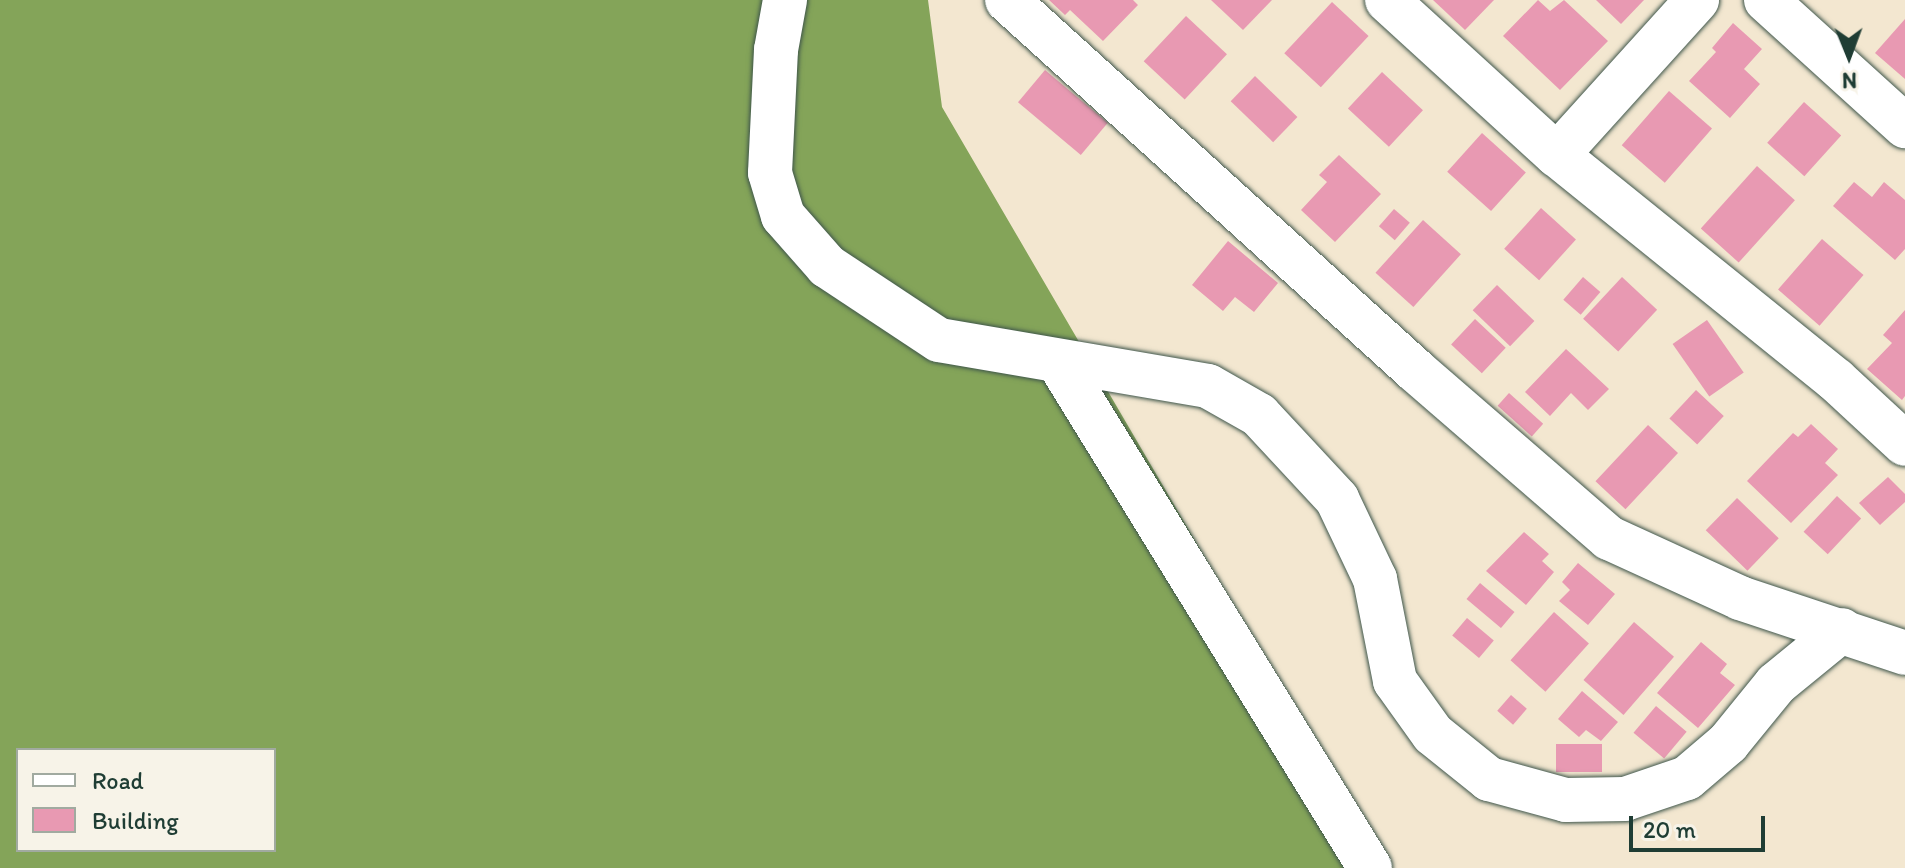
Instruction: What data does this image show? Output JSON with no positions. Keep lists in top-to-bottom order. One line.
{"legend":["Road","Building"],"scale_bar":"20 m","north":"bottom"}
